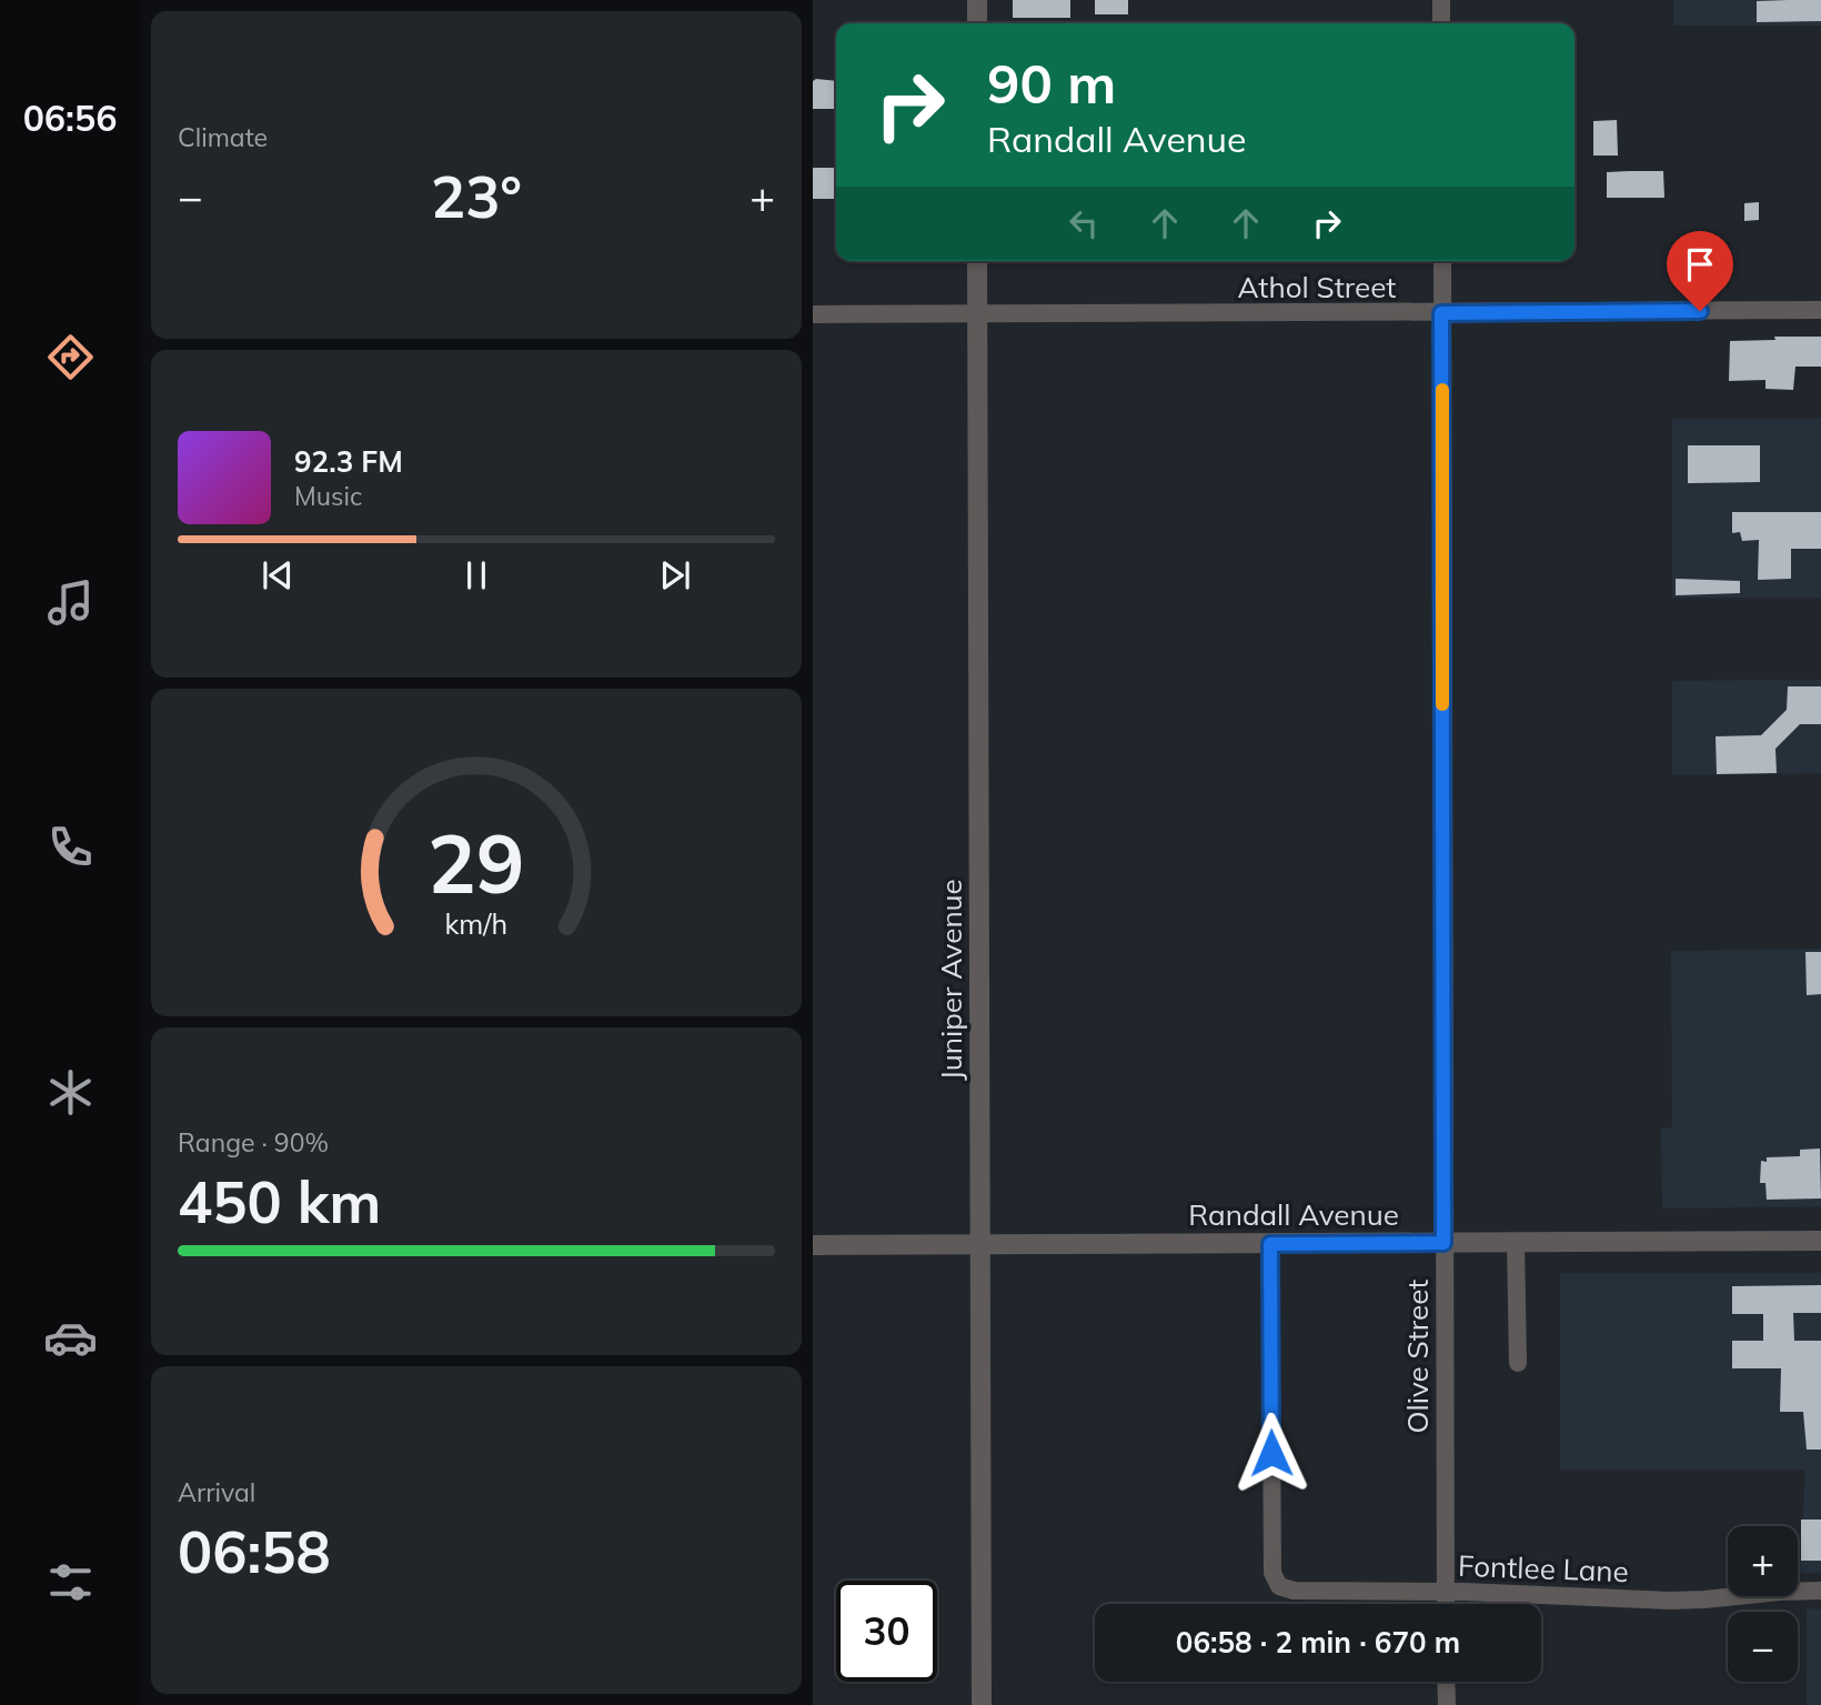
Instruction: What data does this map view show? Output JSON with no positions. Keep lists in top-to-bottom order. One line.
{"streets":{"street":["Athol Street","Juniper Avenue","Randall Avenue","Olive Street","Fontlee Lane"]},"crossings":[["Athol Street","Juniper Avenue"],["Athol Street","Olive Street"],["Juniper Avenue","Randall Avenue"],["Randall Avenue","Olive Street"],["Randall Avenue","Fontlee Lane"],["Olive Street","Fontlee Lane"]],"page":{"tabs":"06:56","tile":["Climate",["Range · 90%","450 km"],["Arrival","06:58"]],"turn":["90 m","Randall Avenue"],"heat":["−","23°","+"],"song":["92.3 FM","Music"],"map_buttons":["+","−"],"limit":"30","trip":"06:58 · 2 min · 670 m","gauge":["29","km/h"]}}
